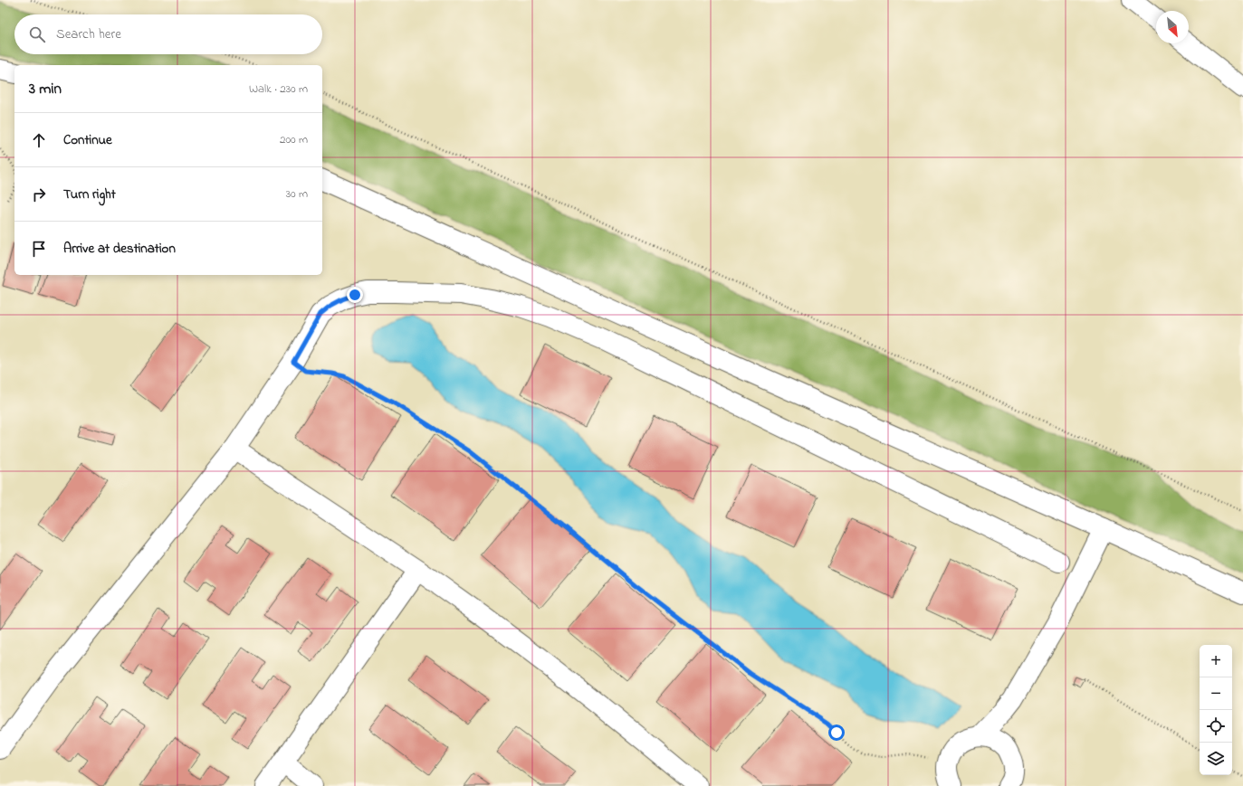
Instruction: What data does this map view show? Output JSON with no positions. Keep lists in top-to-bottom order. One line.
{"north":"bottom right","page":{"search":"Search here","heading":["3 min","Walk · 230 m"],"list":[["Continue","200 m"],["Turn right","30 m"],"Arrive at destination"],"map_buttons":["+","−"]}}
